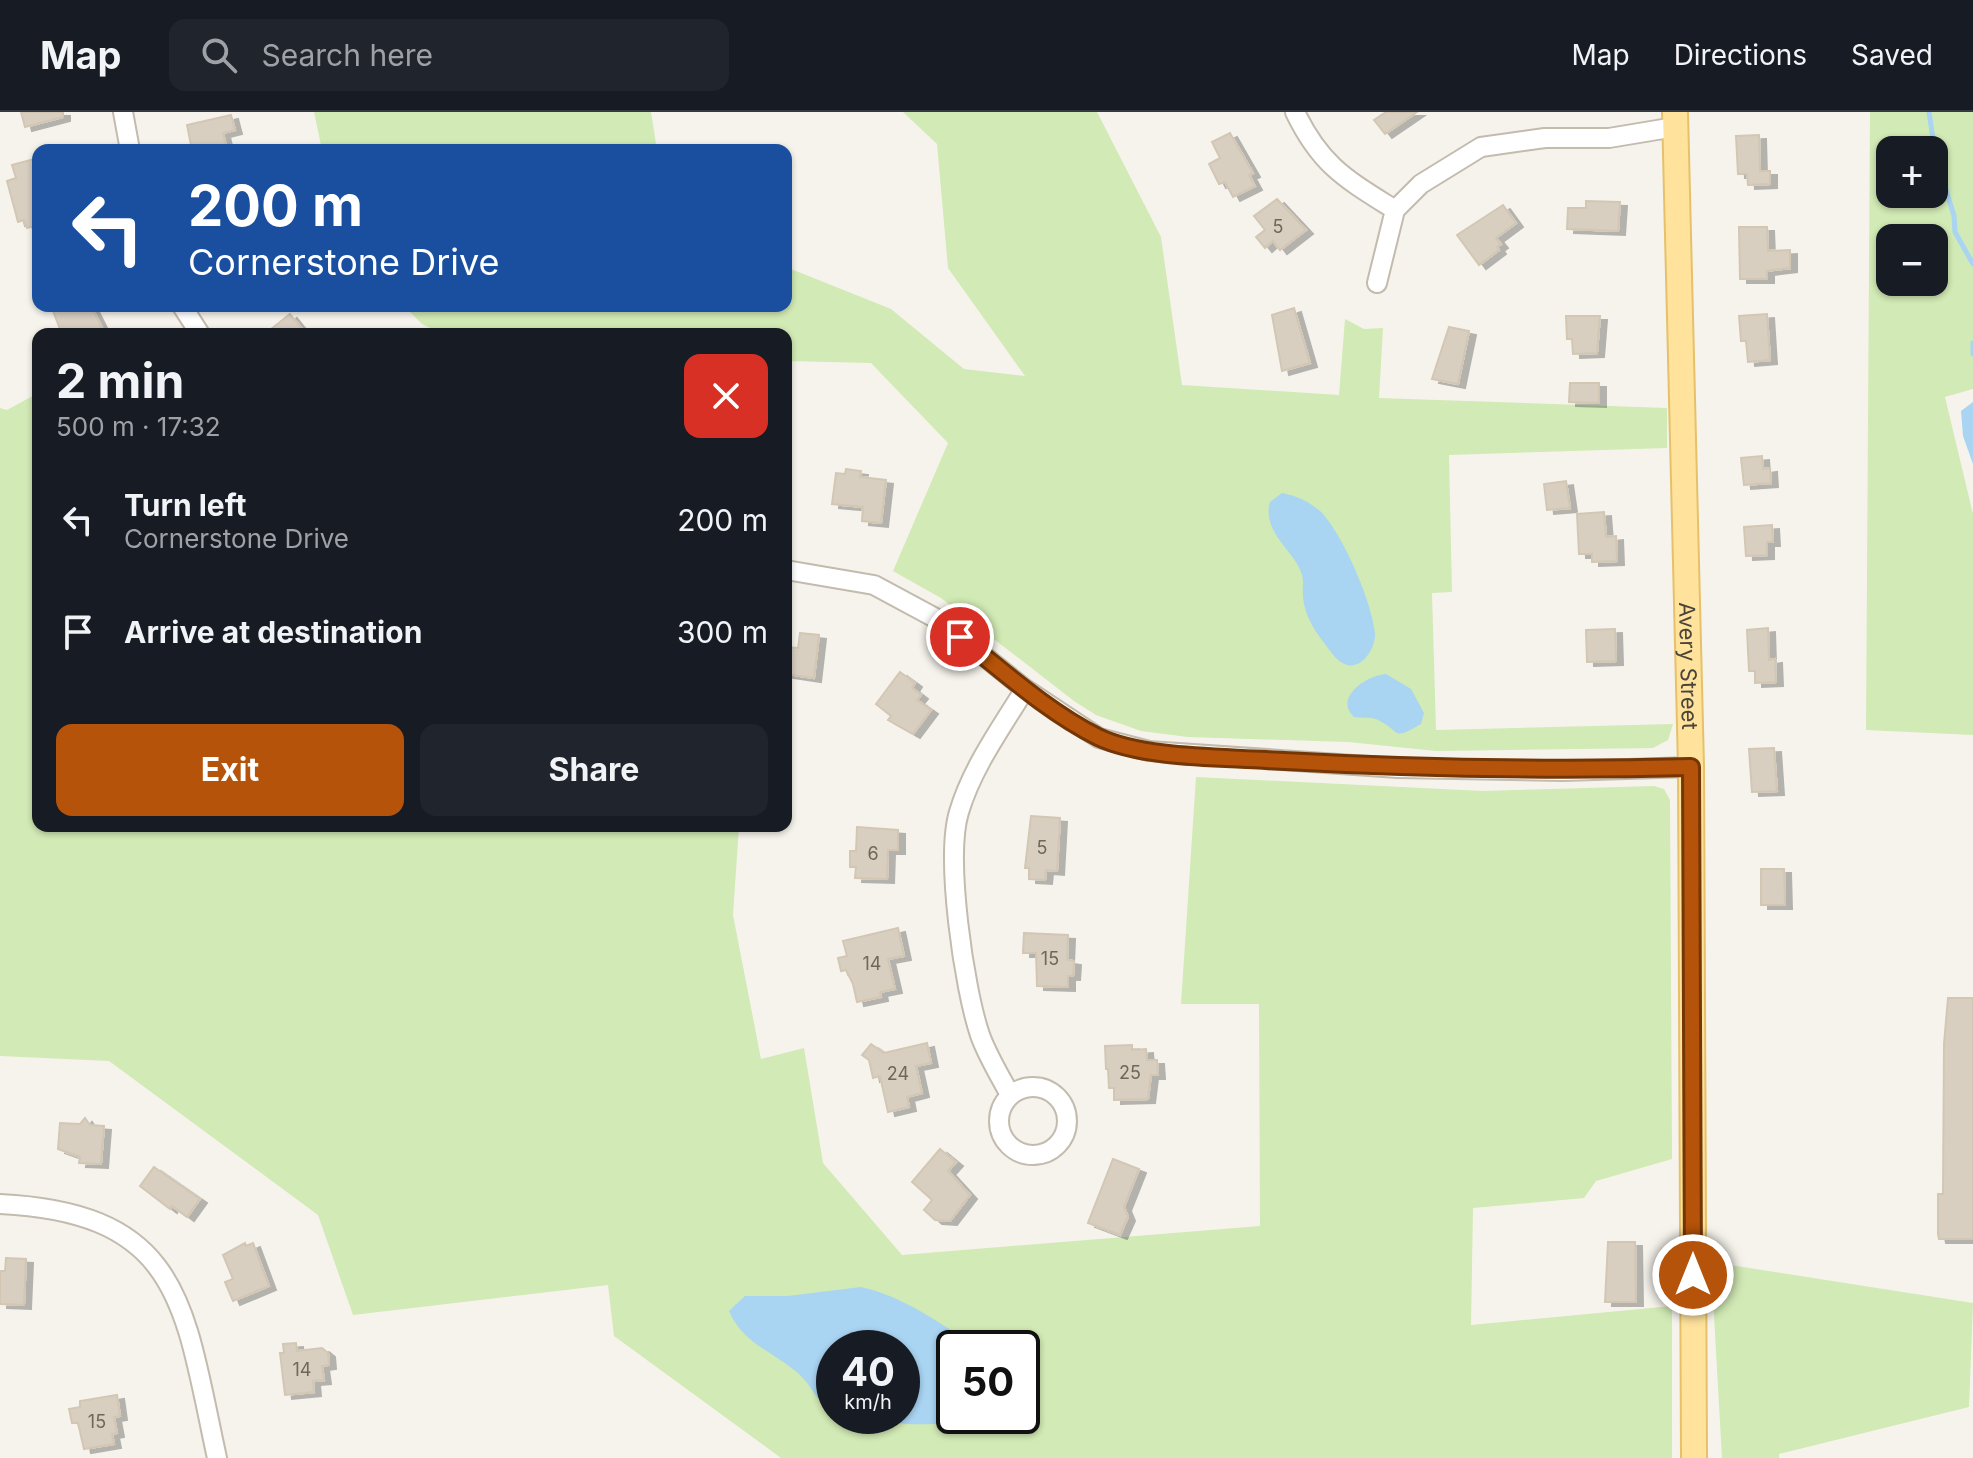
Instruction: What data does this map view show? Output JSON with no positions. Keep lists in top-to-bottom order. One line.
{"streets":{"main road":["Avery Street"]},"house_numbers":["5","5","6","15","14","25","24","14","15"],"page":{"header":"Map","search":"Search here","nav":["Map","Directions","Saved"],"map_buttons":["+","−"],"turn":["200 m","Cornerstone Drive"],"heading":["2 min","500 m · 17:32"],"list":[{"name":"Turn left","note":"Cornerstone Drive","value":"200 m"},{"name":"Arrive at destination","value":"300 m"}],"buttons":["Exit","Share"],"speed":"40 km/h","limit":"50"}}
